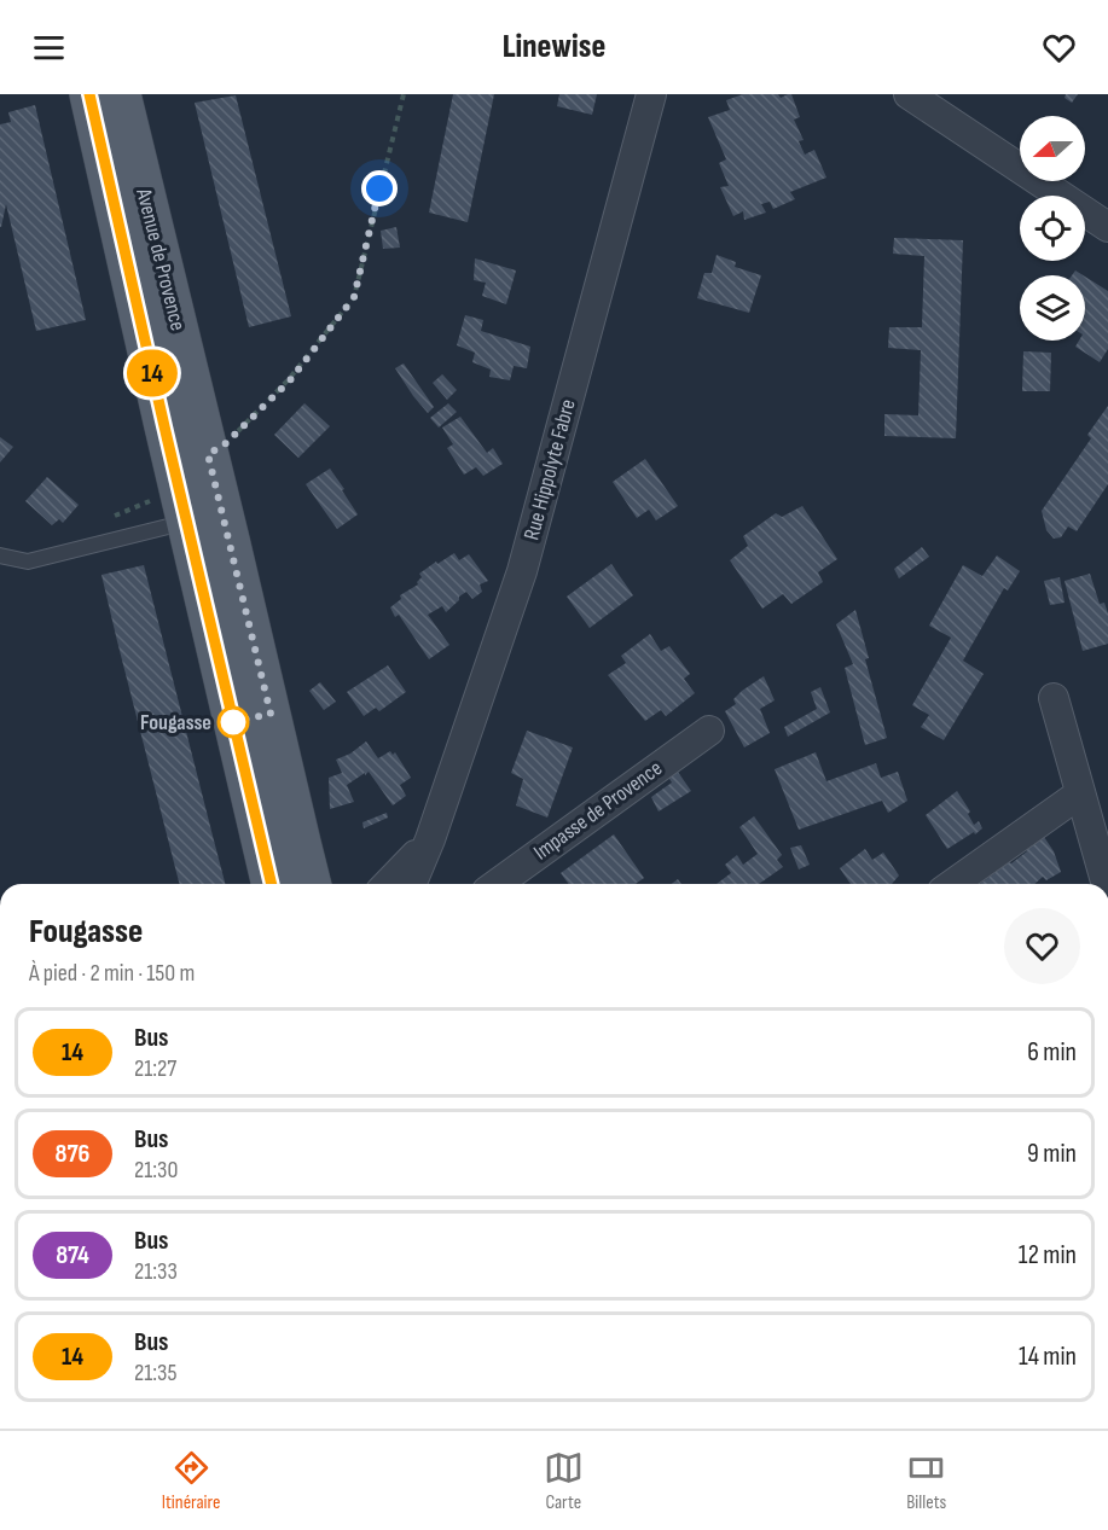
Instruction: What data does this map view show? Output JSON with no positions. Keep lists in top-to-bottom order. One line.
{"streets":{"main road":["Avenue de Provence"],"street":["Rue Hippolyte Fabre","Impasse de Provence"]},"places":["Fougasse"],"lines":["bus line 14"],"north":"left","page":{"header":"Linewise","on_map":"14","heading":["Fougasse","À pied · 2 min · 150 m"],"list":[{"mark":"14","name":"Bus","note":"21:27","value":"6 min"},{"mark":"876","name":"Bus","note":"21:30","value":"9 min"},{"mark":"874","name":"Bus","note":"21:33","value":"12 min"},{"mark":"14","name":"Bus","note":"21:35","value":"14 min"}],"tabs":["Itinéraire","Carte","Billets"]}}
